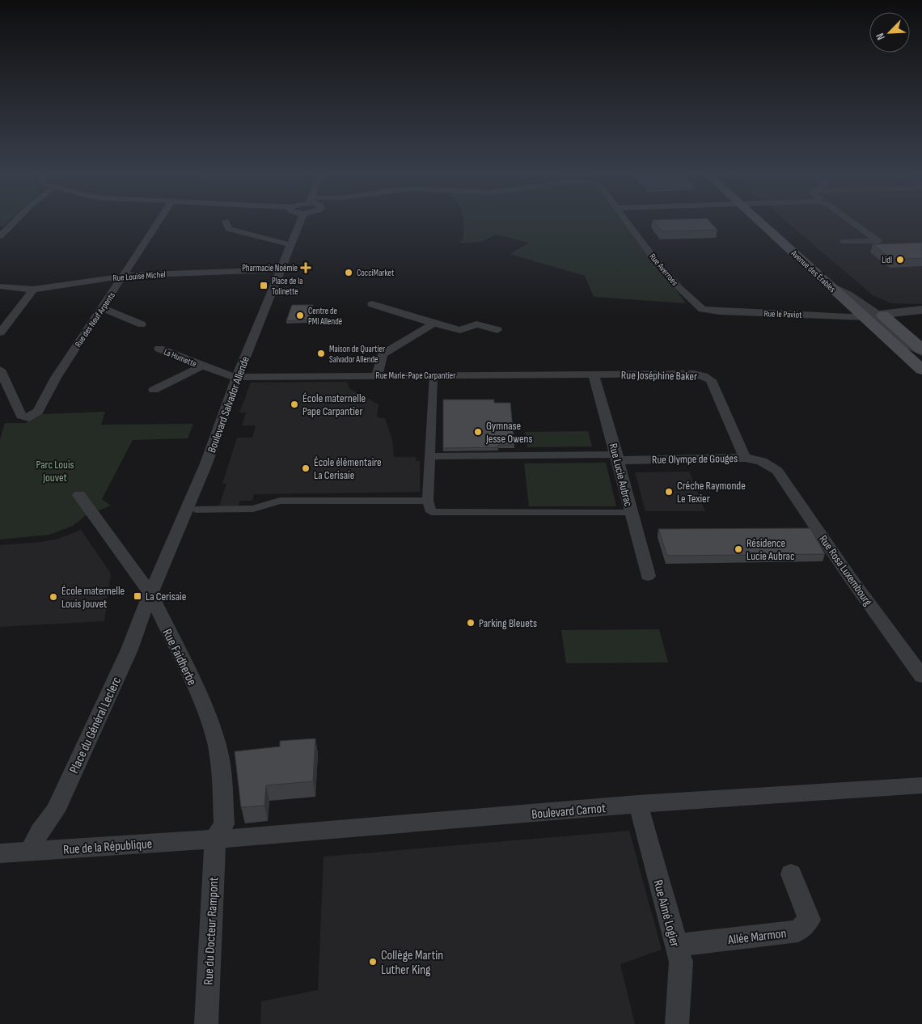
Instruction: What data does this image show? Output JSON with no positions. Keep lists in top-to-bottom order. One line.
{"streets":{"main road":["Avenue des Érables"],"street":["Rue Averroes","Rue Louise Michel","Rue le Paviot","Rue des Neuf Arpents","La Humette","Rue Marie-Pape Carpantier","Rue Joséphine Baker","Boulevard Salvador Allende","Rue Olympe de Gouges","Rue Lucie Aubrac","Rue Rosa Luxembourg","Rue Faidherbe","Place du Général Leclerc","Boulevard Carnot","Rue de la République","Rue Aimé Logier","Rue du Docteur Rampont","Allée Marmon"]},"crossings":[["Rue Averroes","Rue le Paviot"],["Avenue des Érables","Rue le Paviot"],["Rue Louise Michel","Rue des Neuf Arpents"],["Rue Louise Michel","Boulevard Salvador Allende"],["La Humette","Rue Marie-Pape Carpantier"],["La Humette","Boulevard Salvador Allende"],["Rue Marie-Pape Carpantier","Rue Joséphine Baker"],["Rue Marie-Pape Carpantier","Boulevard Salvador Allende"],["Rue Marie-Pape Carpantier","Rue Lucie Aubrac"],["Rue Joséphine Baker","Rue Olympe de Gouges"],["Rue Joséphine Baker","Rue Lucie Aubrac"],["Boulevard Salvador Allende","Rue Faidherbe"],["Boulevard Salvador Allende","Place du Général Leclerc"],["Rue Olympe de Gouges","Rue Lucie Aubrac"],["Rue Olympe de Gouges","Rue Rosa Luxembourg"],["Rue Faidherbe","Place du Général Leclerc"],["Rue Faidherbe","Boulevard Carnot"],["Rue Faidherbe","Rue de la République"],["Rue Faidherbe","Rue du Docteur Rampont"],["Place du Général Leclerc","Rue de la République"],["Boulevard Carnot","Rue de la République"],["Boulevard Carnot","Rue Aimé Logier"],["Boulevard Carnot","Rue du Docteur Rampont"],["Rue de la République","Rue du Docteur Rampont"],["Rue Aimé Logier","Allée Marmon"]],"parks":["Parc Louis Jouvet"],"places":{"other":["Lidl","CocciMarket","Centre de PMI Allendé","Maison de Quartier Salvador Allende","École maternelle Pape Carpantier","Gymnase Jesse Owens","École élémentaire La Cerisaie","Créche Raymonde Le Texier","Résidence Lucie Aubrac","École maternelle Louis Jouvet","Parking Bleuets","Collège Martin Luther King"],"health":["Pharmacie Noémie"],"transit":["Place de la Tolinette","La Cerisaie"]},"north":"bottom left"}
